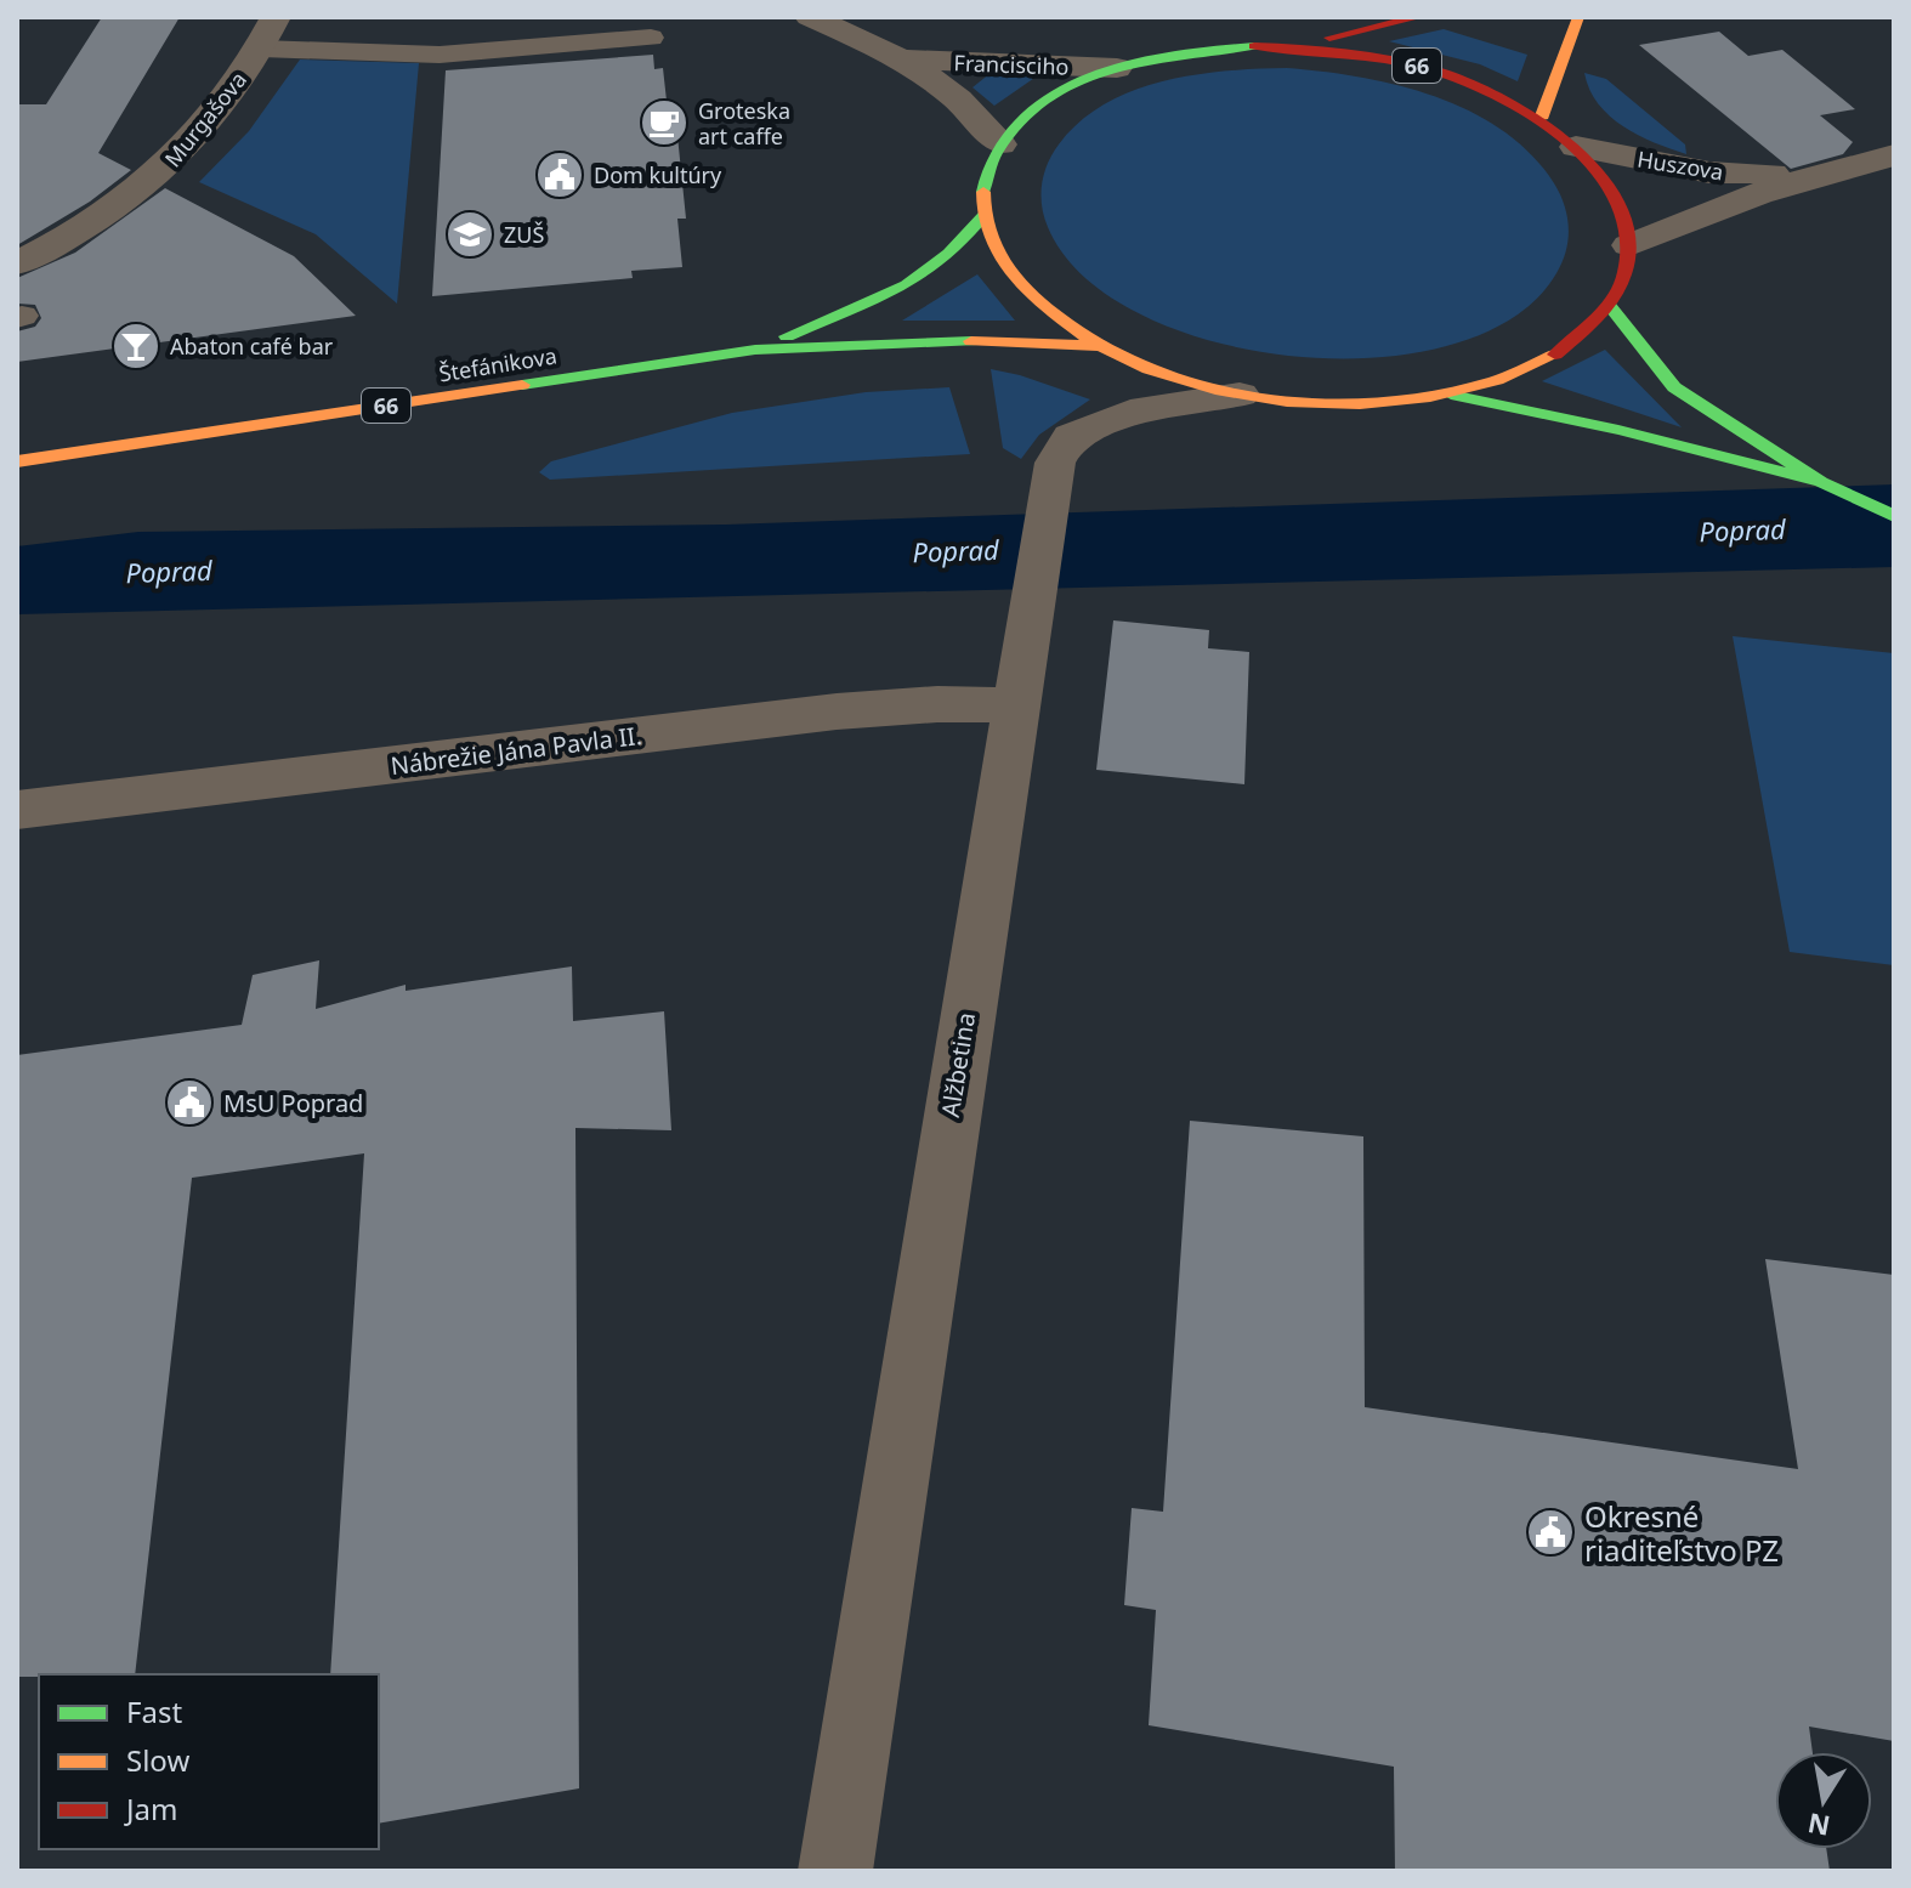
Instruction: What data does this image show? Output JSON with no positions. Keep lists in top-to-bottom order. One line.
{"streets":{"main road":["66","Štefánikova"],"street":["Francisciho","Murgašova","Huszova","Nábrežie Jána Pavla II.","Alžbetina"]},"crossings":[["Francisciho","66"],["66","Huszova"],["66","Štefánikova"],["66","Alžbetina"],["Nábrežie Jána Pavla II.","Alžbetina"]],"water":["Poprad"],"places":{"cafe":["Groteska art caffe"],"public building":["Dom kultúry","MsU Poprad","Okresné riaditeľstvo PZ"],"school or university":["ZUŠ"],"bar":["Abaton café bar"]},"legend":["Fast","Slow","Jam"],"north":"bottom"}
